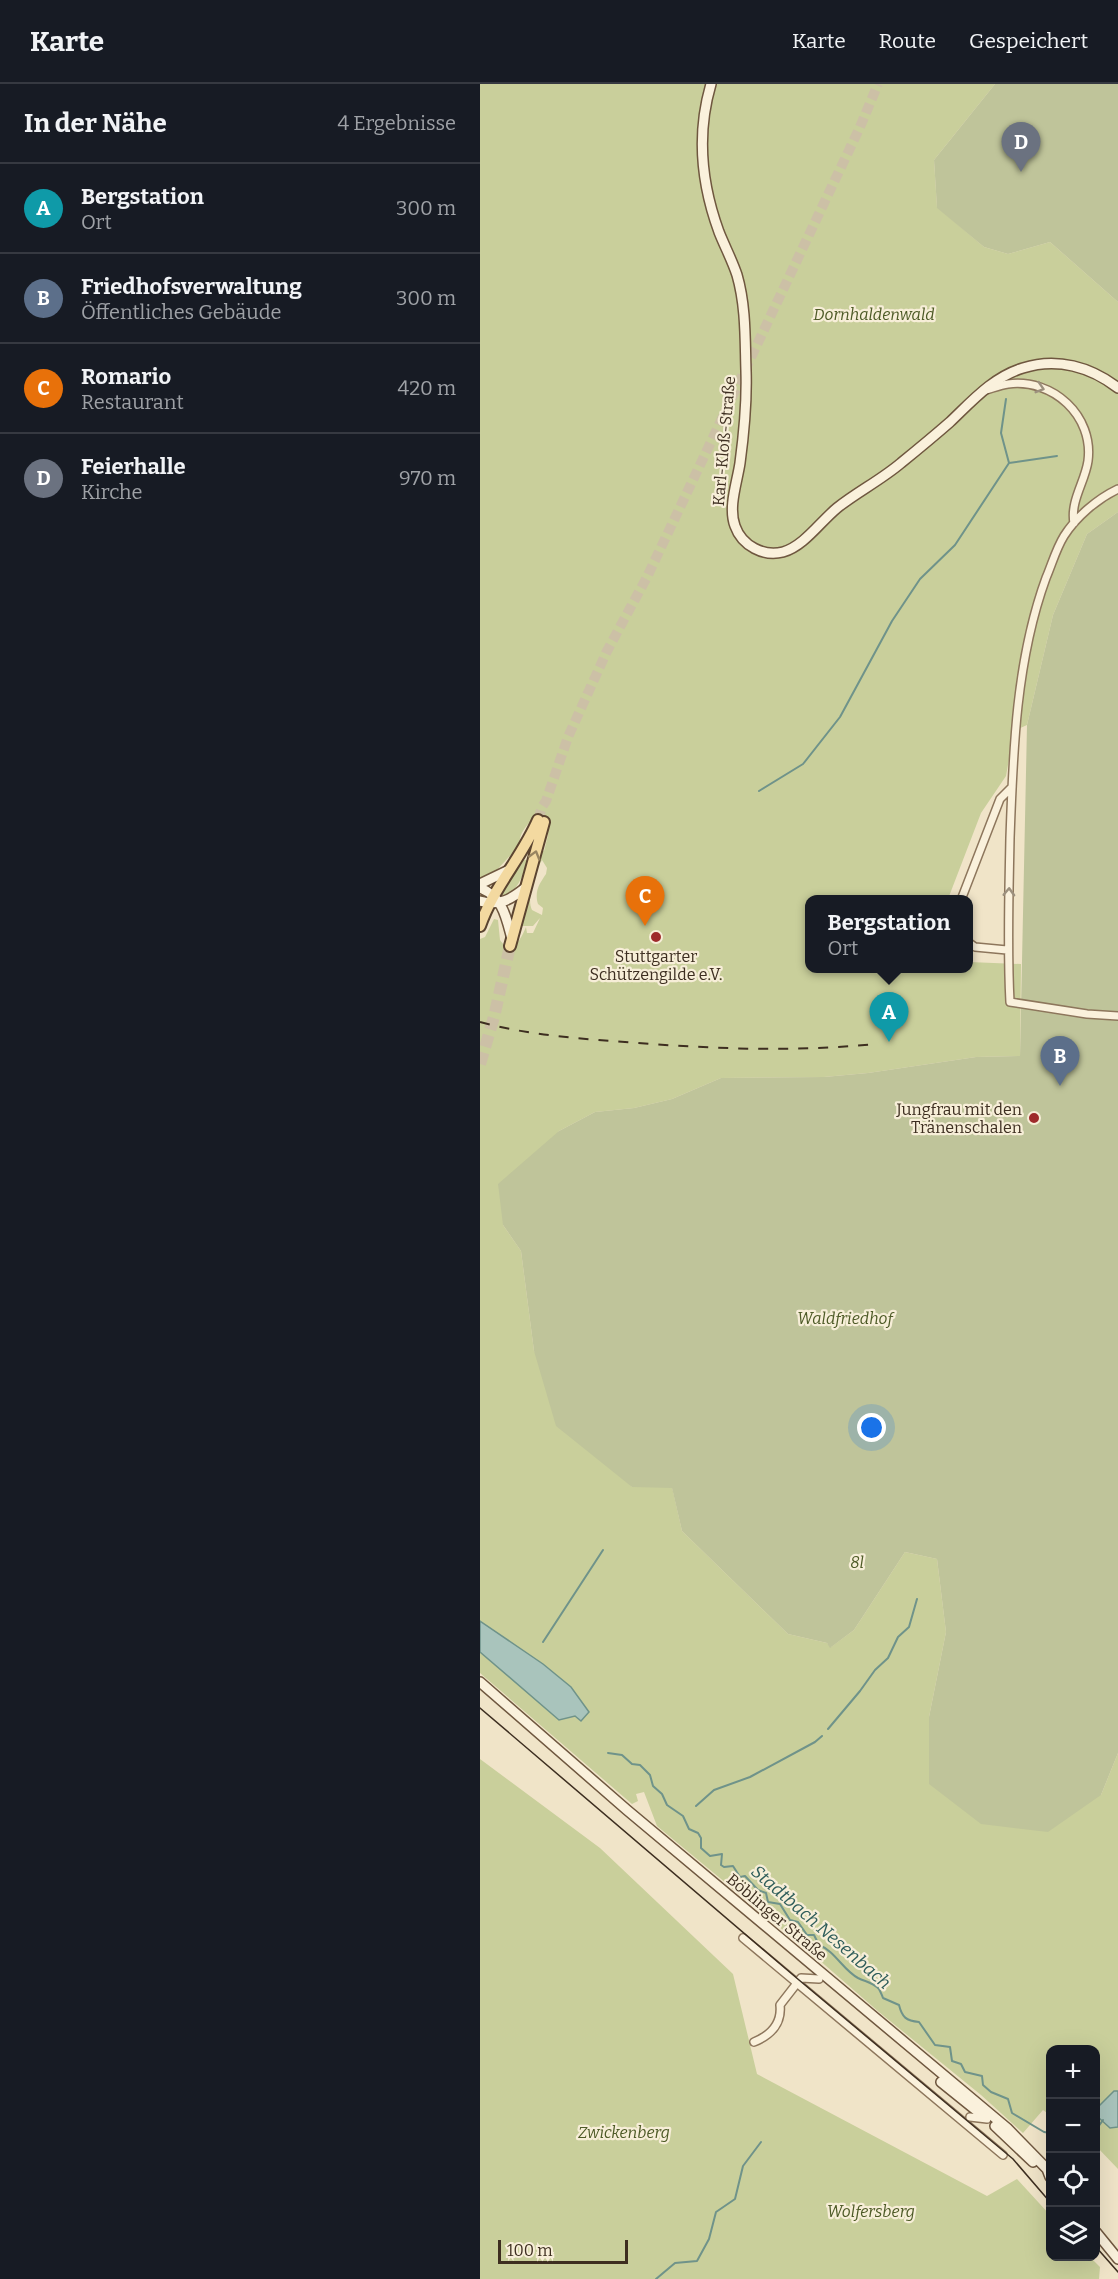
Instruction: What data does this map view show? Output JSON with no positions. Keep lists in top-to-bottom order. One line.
{"streets":{"main road":["Karl-Kloß-Straße","Böblinger Straße"]},"water":["Stadtbach Nesenbach"],"parks":["Dornhaldenwald","Waldfriedhof","8l","Zwickenberg","Wolfersberg"],"places":["Stuttgarter Schützengilde e.V.","Jungfrau mit den Tränenschalen"],"scale_bar":"100 m","page":{"header":"Karte","nav":["Karte","Route","Gespeichert"],"heading":["In der Nähe","4 Ergebnisse"],"pins":["D","C","A","B"],"list":[{"mark":"A","name":"Bergstation","note":"Ort","value":"300 m"},{"mark":"B","name":"Friedhofsverwaltung","note":"Öffentliches Gebäude","value":"300 m"},{"mark":"C","name":"Romario","note":"Restaurant","value":"420 m"},{"mark":"D","name":"Feierhalle","note":"Kirche","value":"970 m"}],"popup":["Bergstation","Ort"],"map_buttons":["+","−"],"scale":"100 m"}}
